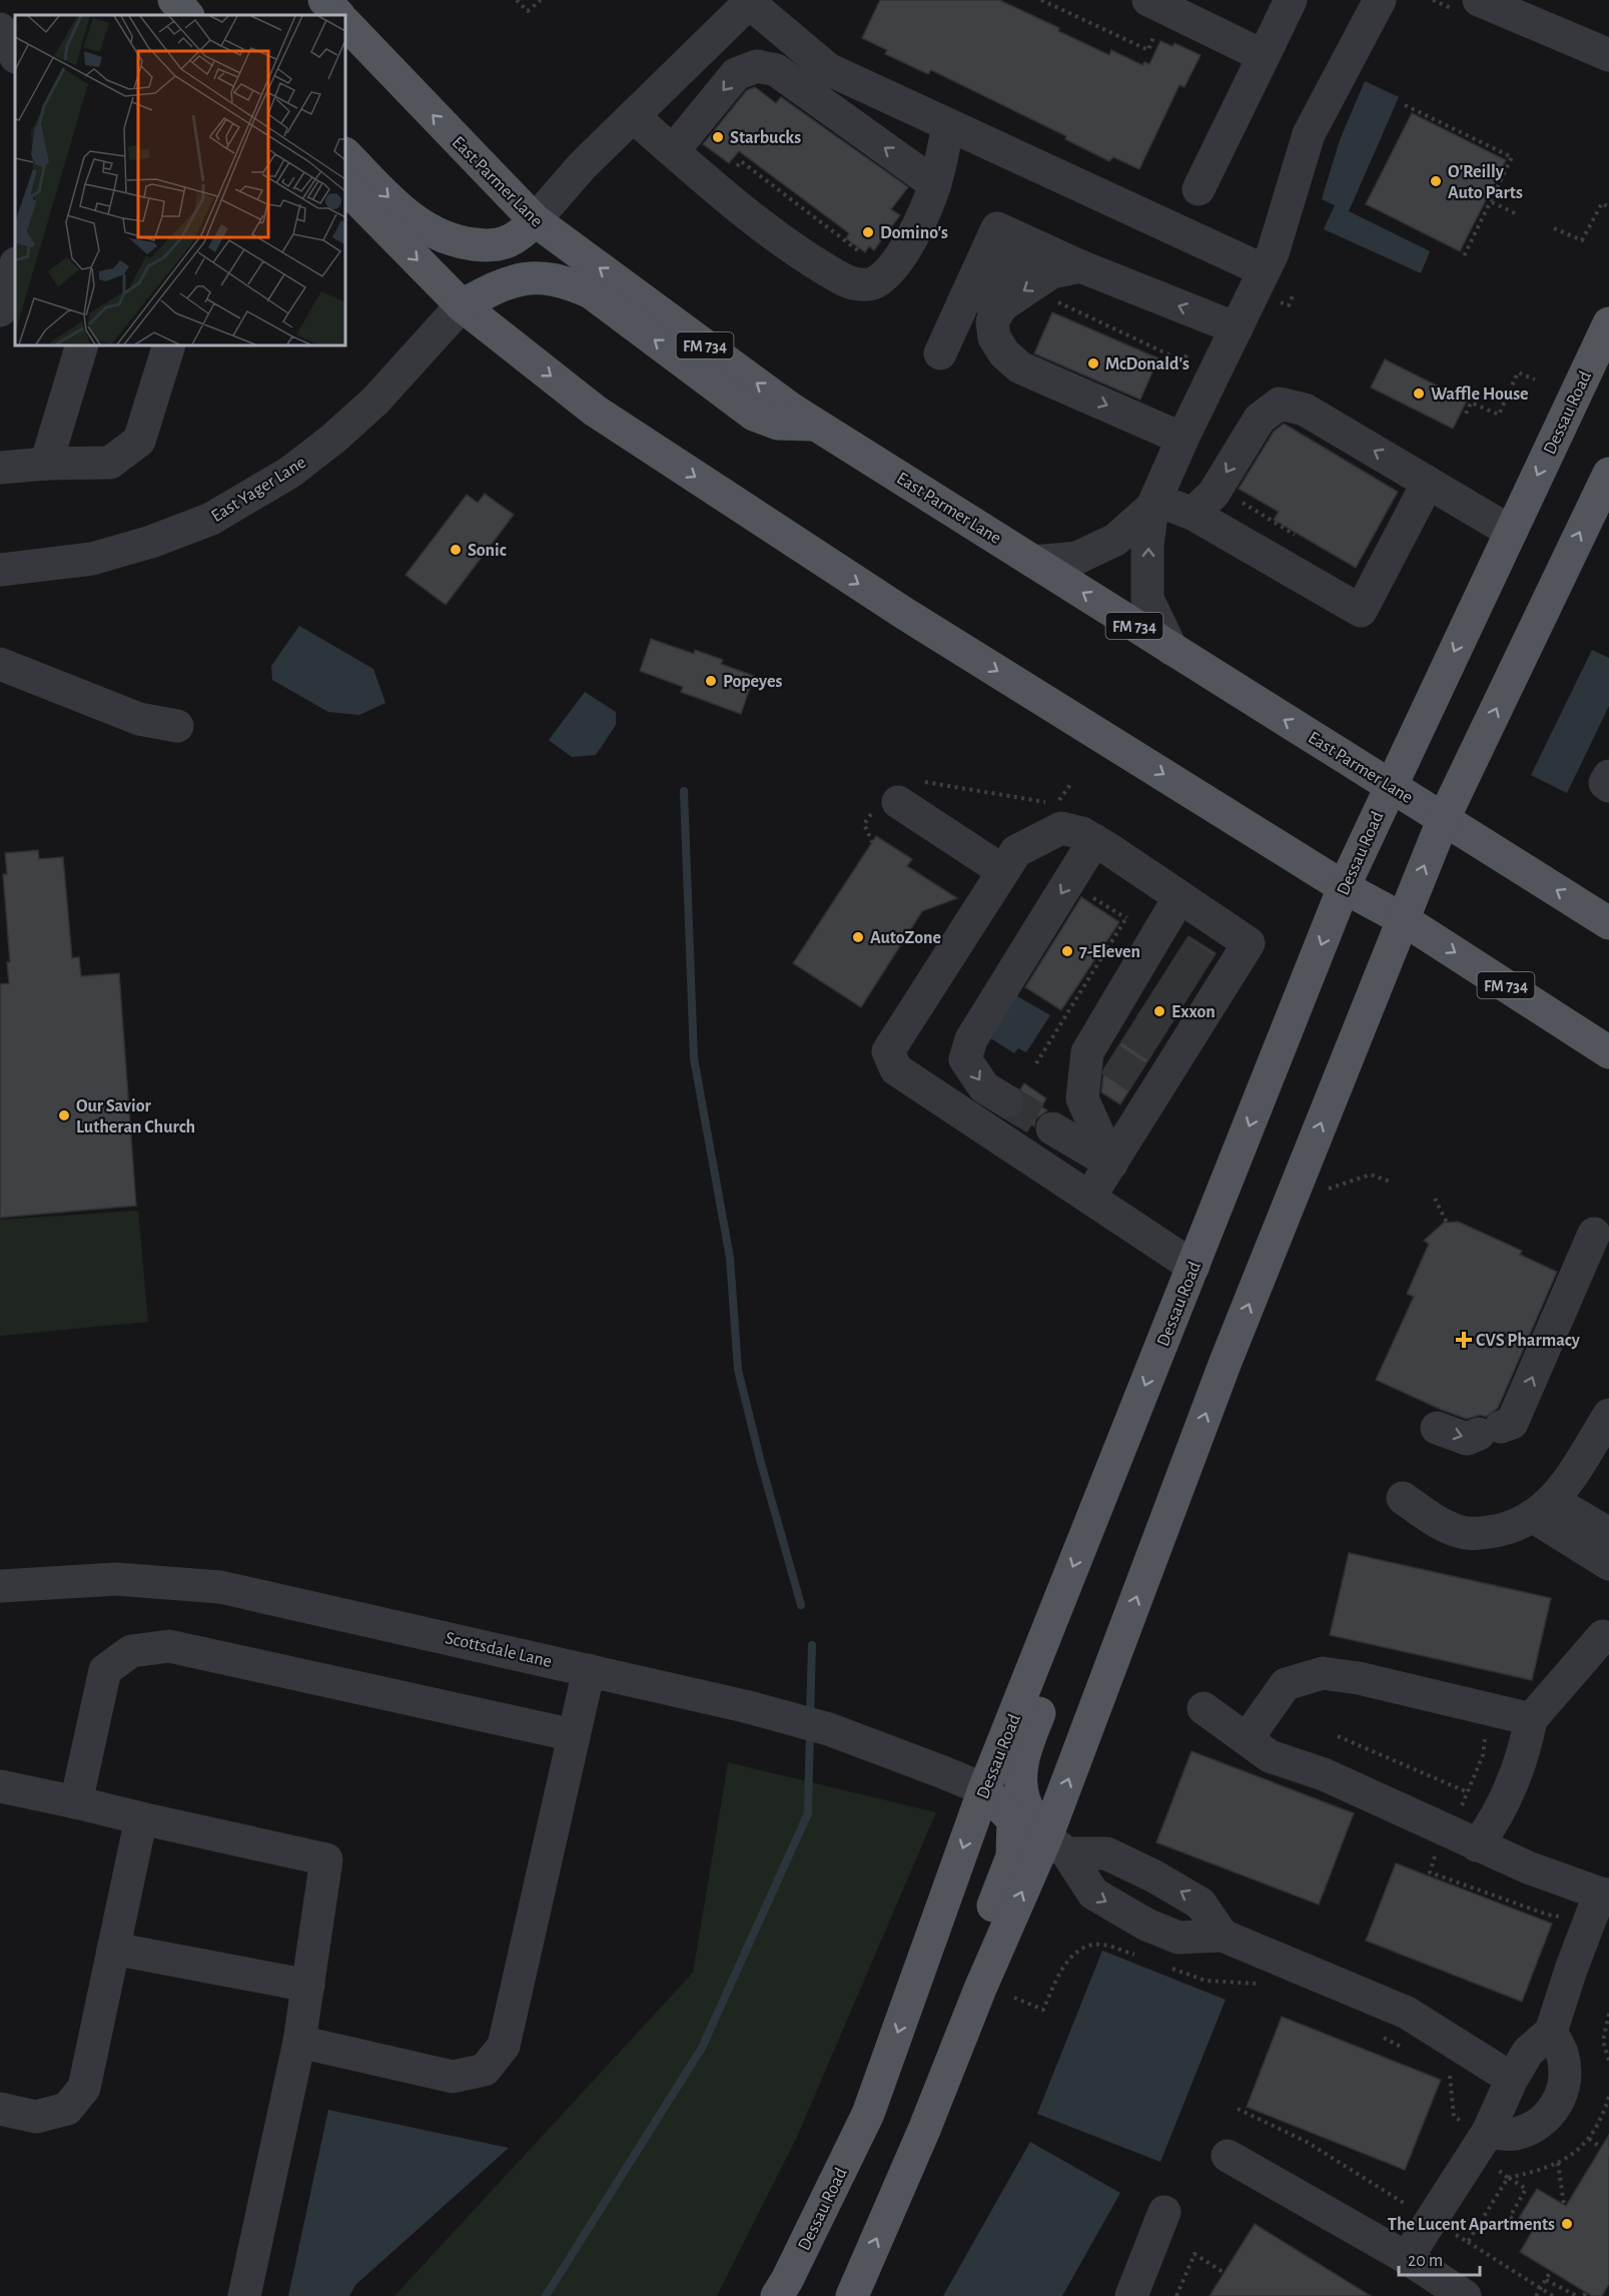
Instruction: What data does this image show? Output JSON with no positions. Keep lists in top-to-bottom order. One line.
{"streets":{"main road":["East Parmer Lane","FM 734","Dessau Road"],"street":["East Yager Lane","Scottsdale Lane"]},"crossings":[["East Parmer Lane","Dessau Road"],["FM 734","Dessau Road"],["FM 734","East Yager Lane"],["Dessau Road","Scottsdale Lane"]],"places":{"other":["Starbucks","O'Reilly Auto Parts","Domino's","McDonald's","Waffle House","Sonic","Popeyes","AutoZone","7-Eleven","Exxon","Our Savior Lutheran Church","The Lucent Apartments"],"health":["CVS Pharmacy"]},"scale_bar":"20 m"}
